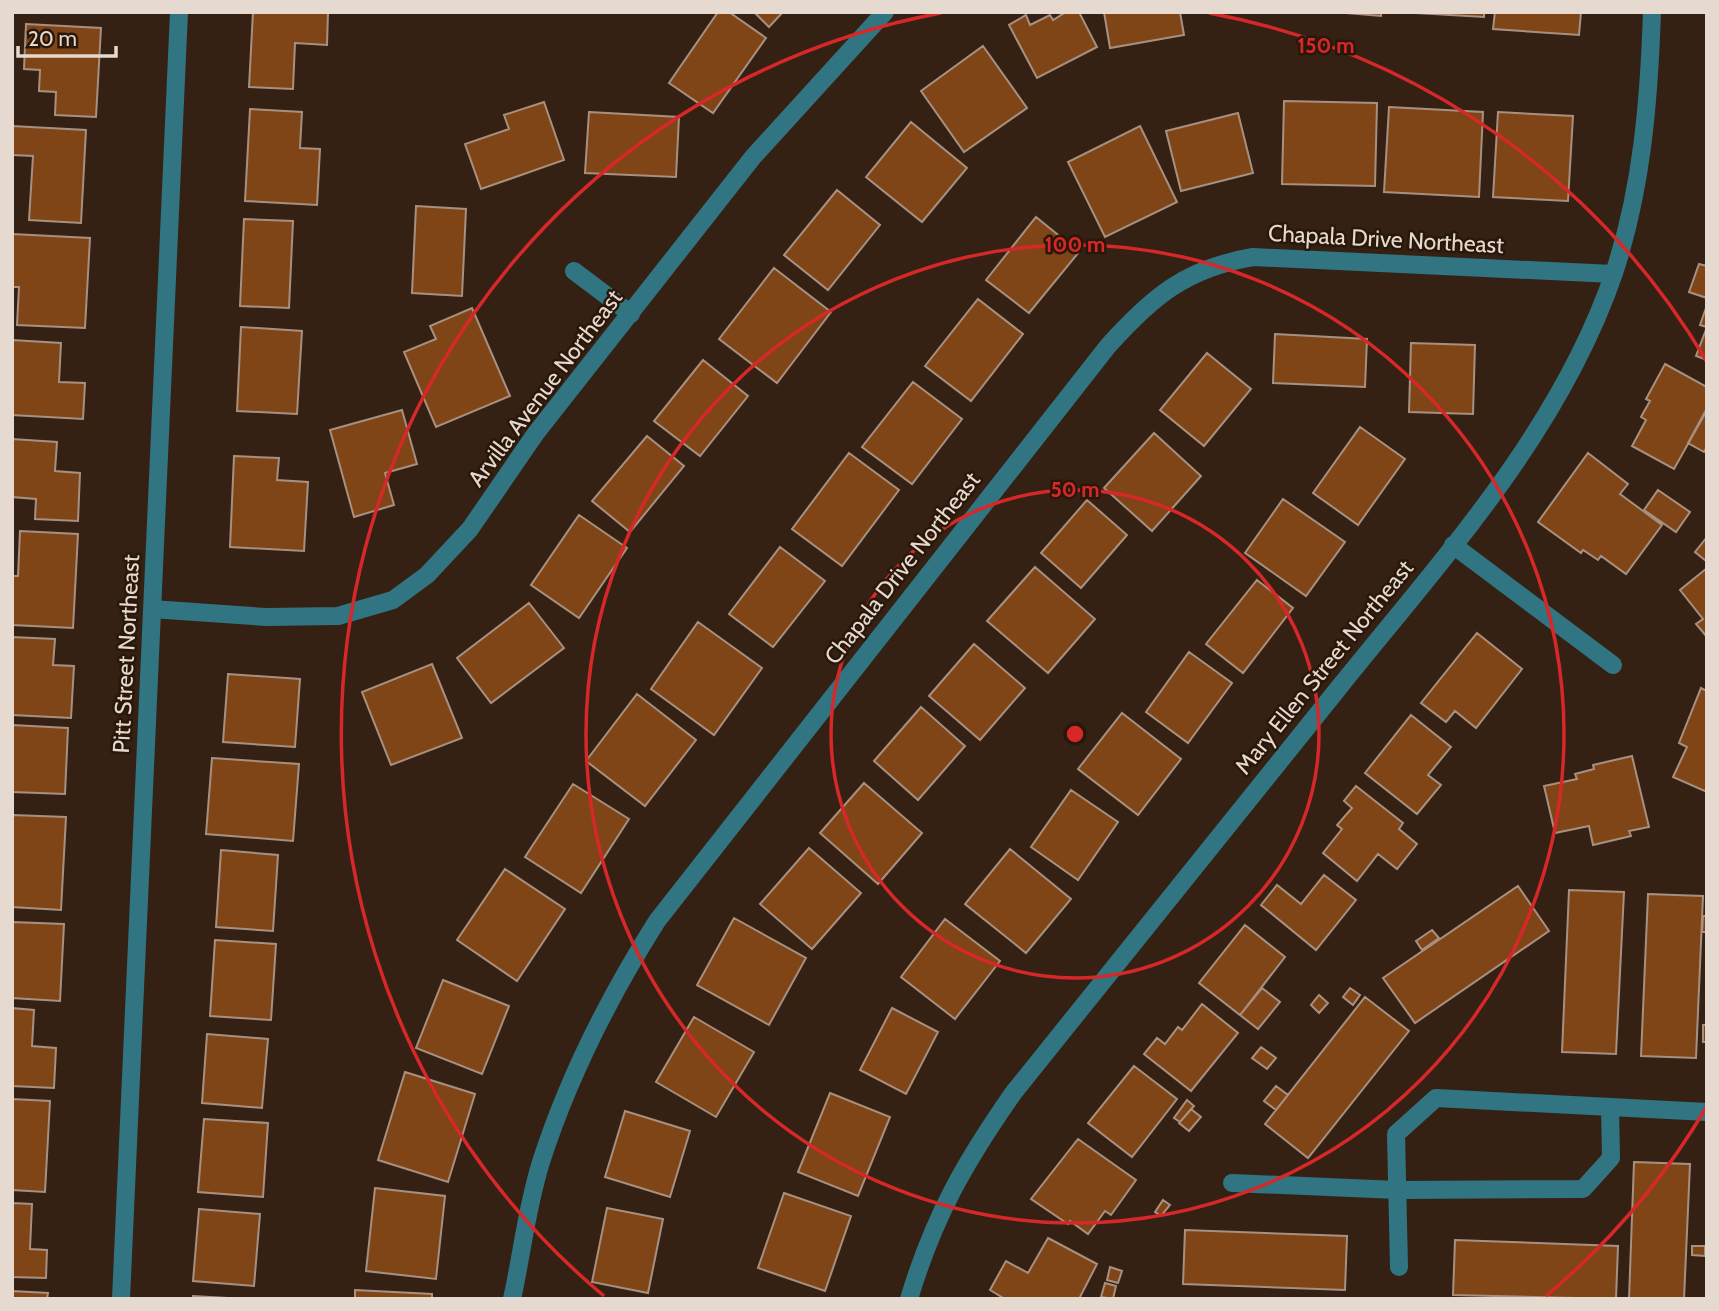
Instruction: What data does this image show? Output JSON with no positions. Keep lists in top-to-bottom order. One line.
{"streets":{"street":["Chapala Drive Northeast","Arvilla Avenue Northeast","Pitt Street Northeast","Mary Ellen Street Northeast"]},"crossings":[["Chapala Drive Northeast","Mary Ellen Street Northeast"],["Arvilla Avenue Northeast","Pitt Street Northeast"]],"scale_bar":"20 m","rings":["150 m","100 m","50 m"]}
